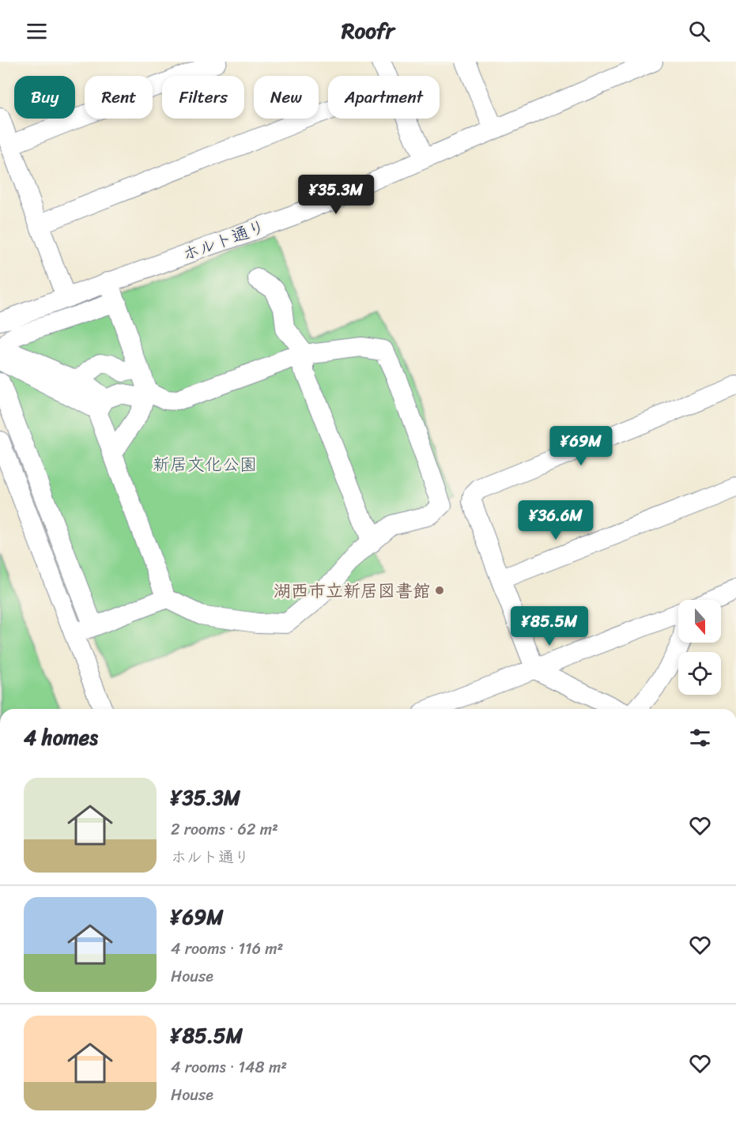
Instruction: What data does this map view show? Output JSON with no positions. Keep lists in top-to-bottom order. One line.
{"streets":{"street":["ホルト通り"]},"parks":["新居文化公園"],"places":["湖西市立新居図書館"],"north":"bottom","page":{"header":"Roofr","chip":["Buy","Rent","Filters","New","Apartment"],"price":["¥35.3M","¥69M","¥36.6M","¥85.5M"],"heading":"4 homes","list":[{"name":"¥35.3M","note":"2 rooms · 62 m² · ホルト通り"},{"name":"¥69M","note":"4 rooms · 116 m² · House"},{"name":"¥85.5M","note":"4 rooms · 148 m² · House"}]}}
